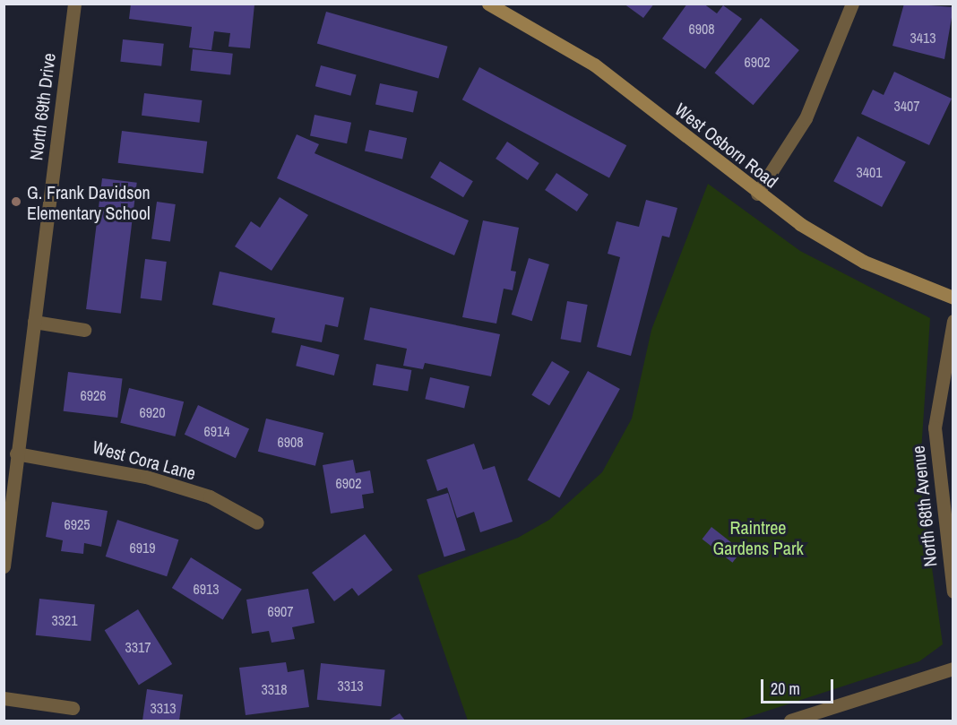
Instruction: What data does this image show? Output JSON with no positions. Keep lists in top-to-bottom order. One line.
{"streets":{"street":["North 69th Drive","West Osborn Road","West Cora Lane","North 68th Avenue"]},"crossings":[["North 69th Drive","West Cora Lane"]],"parks":["Raintree Gardens Park"],"places":["G. Frank Davidson Elementary School"],"house_numbers":["6908","3413","6902","3407","3401","6926","6920","6914","6908","6902","6925","6919","6913","6907","3321","3317","3313","3318","3313"],"scale_bar":"20 m"}
